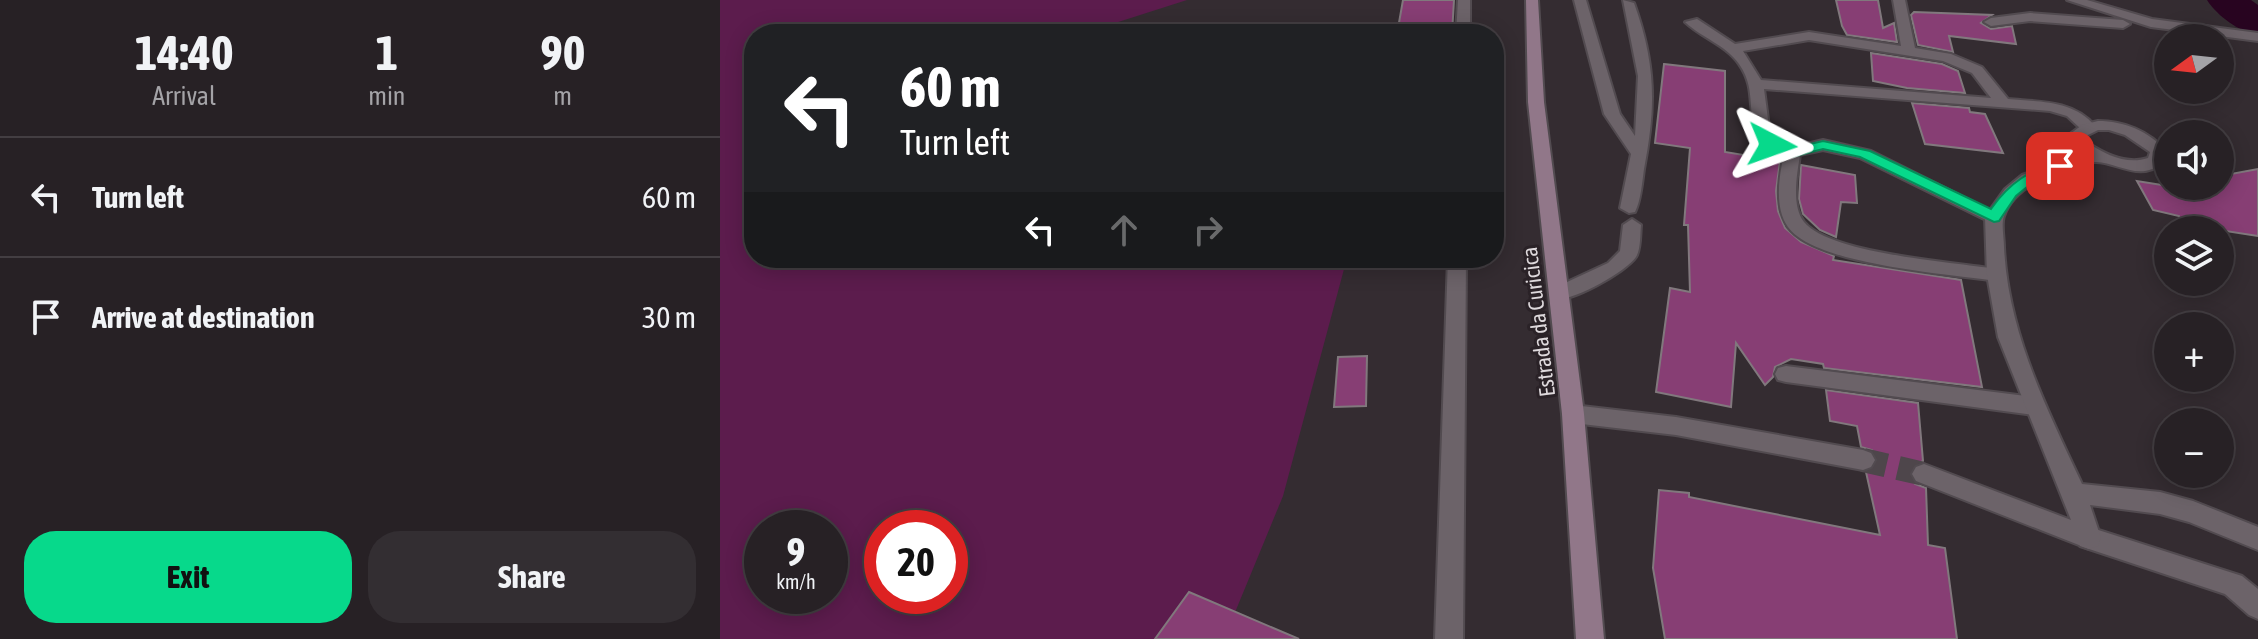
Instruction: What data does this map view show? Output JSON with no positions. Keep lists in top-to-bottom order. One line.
{"streets":{"street":["Estrada da Curicica"]},"north":"left","page":{"eta":["14:40","Arrival","1","min","90","m"],"map_buttons":["+","−"],"turn":["60 m","Turn left"],"list":[{"name":"Turn left","value":"60 m"},{"name":"Arrive at destination","value":"30 m"}],"speed":"9 km/h","limit":"20","buttons":["Exit","Share"]}}
